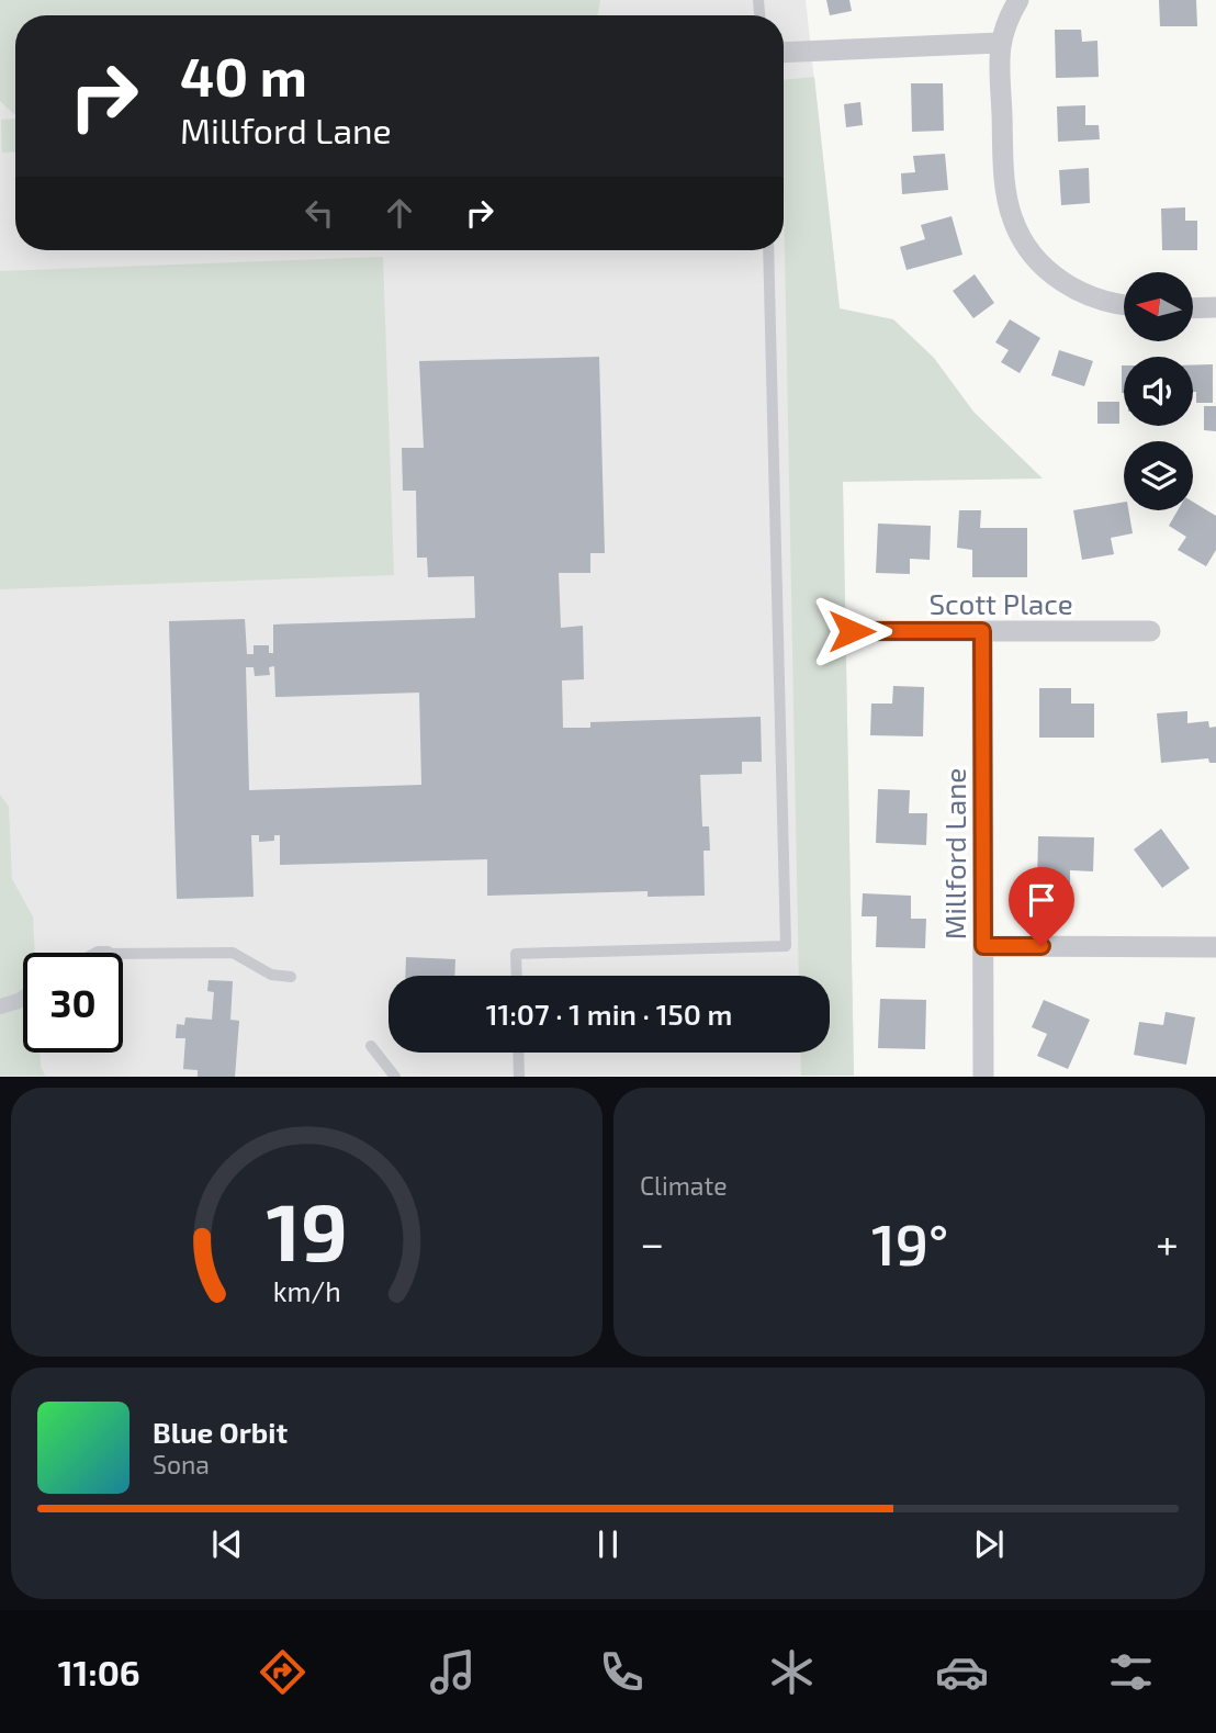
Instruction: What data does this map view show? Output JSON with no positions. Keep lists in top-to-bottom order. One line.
{"streets":{"street":["Scott Place","Millford Lane"]},"crossings":[["Scott Place","Millford Lane"]],"north":"left","page":{"turn":["40 m","Millford Lane"],"limit":"30","trip":"11:07 · 1 min · 150 m","tile":"Climate","heat":["−","19°","+"],"song":["Blue Orbit","Sona"],"tabs":"11:06","gauge":["19","km/h"]}}
